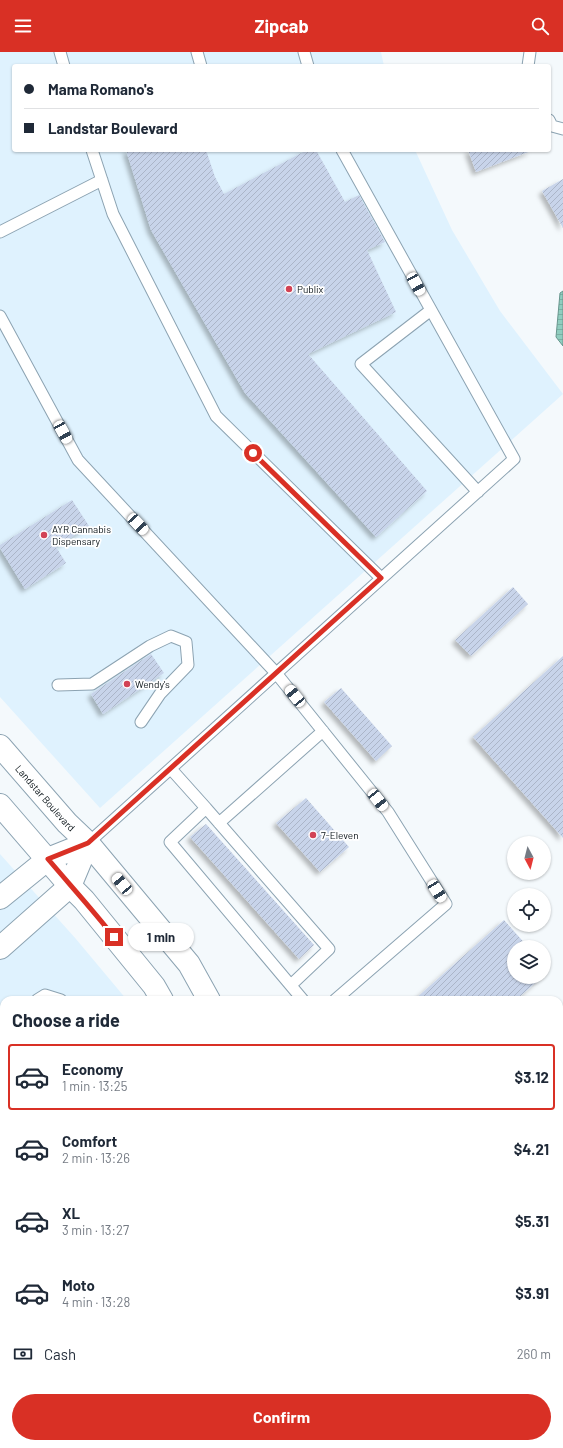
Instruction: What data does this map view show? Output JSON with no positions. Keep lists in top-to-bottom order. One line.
{"streets":{"main road":["Landstar Boulevard"]},"places":["Publix","AYR Cannabis Dispensary","Wendy's","7-Eleven"],"north":"bottom","page":{"header":"Zipcab","banner":["Mama Romano's","Landstar Boulevard"],"bubble":"1 min","heading":"Choose a ride","list":[{"name":"Economy","note":"1 min · 13:25","value":"$3.12"},{"name":"Comfort","note":"2 min · 13:26","value":"$4.21"},{"name":"XL","note":"3 min · 13:27","value":"$5.31"},{"name":"Moto","note":"4 min · 13:28","value":"$3.91"}],"pay":["Cash","260 m"],"buttons":"Confirm"}}
